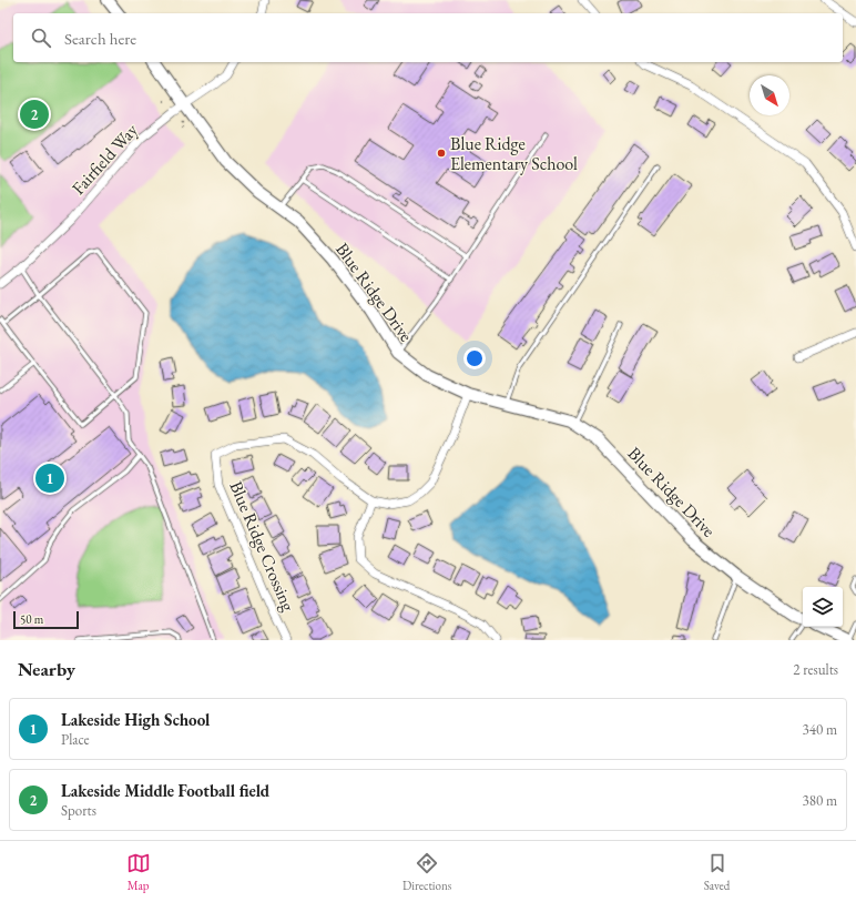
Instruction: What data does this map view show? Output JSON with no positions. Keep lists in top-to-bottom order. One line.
{"streets":{"street":["Fairfield Way","Blue Ridge Drive","Blue Ridge Crossing"]},"crossings":[["Fairfield Way","Blue Ridge Drive"],["Blue Ridge Drive","Blue Ridge Crossing"]],"places":["Blue Ridge Elementary School"],"scale_bar":"50 m","north":"bottom right","page":{"search":"Search here","pins":["2","1"],"scale":"50 m","heading":["Nearby","2 results"],"list":[{"mark":"1","name":"Lakeside High School","note":"Place","value":"340 m"},{"mark":"2","name":"Lakeside Middle Football field","note":"Sports","value":"380 m"}],"nav":["Map","Directions","Saved"]}}
